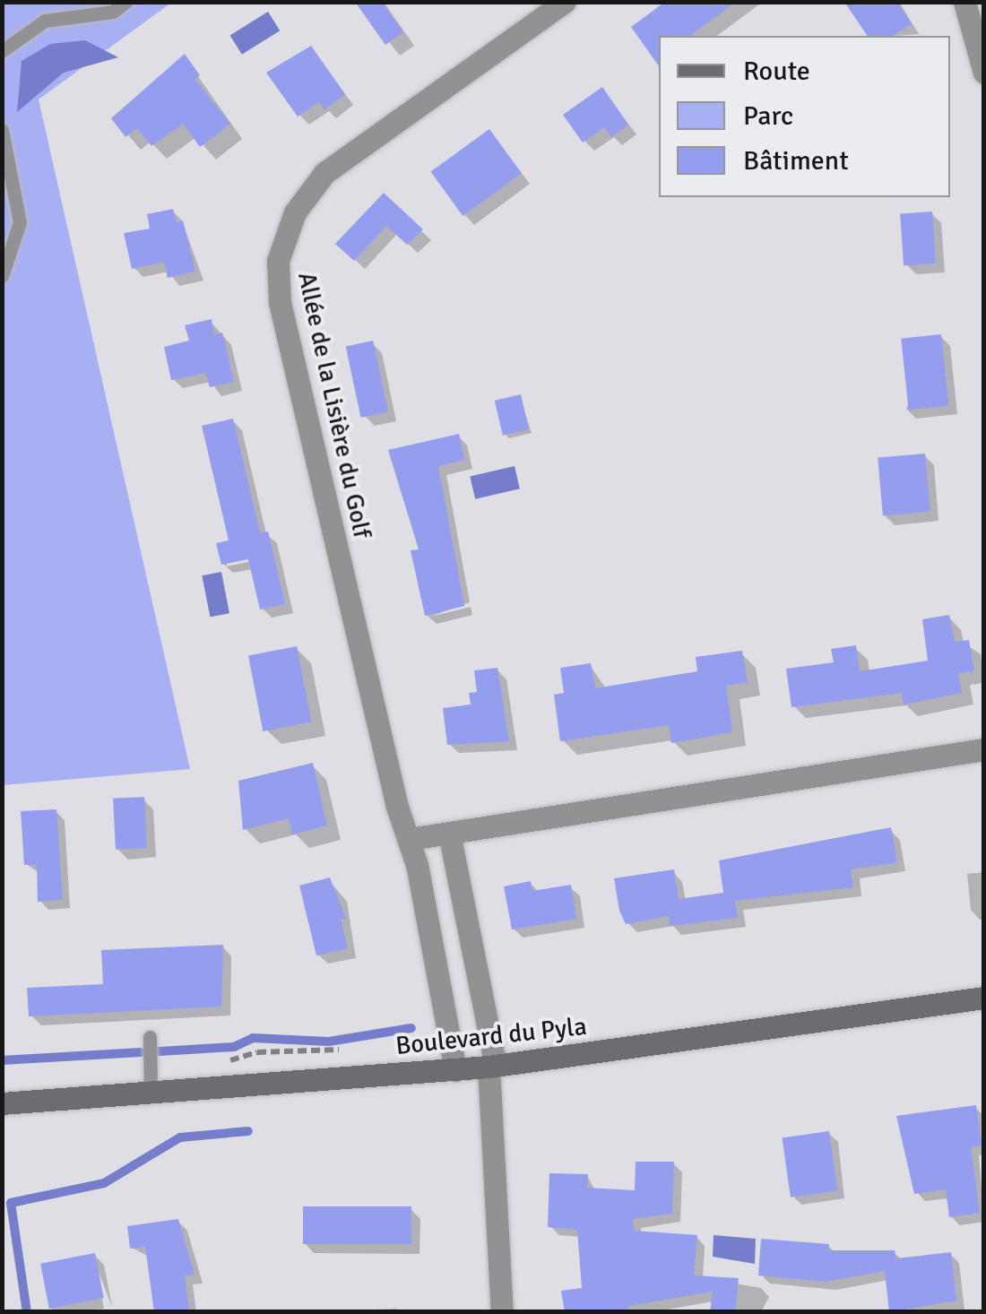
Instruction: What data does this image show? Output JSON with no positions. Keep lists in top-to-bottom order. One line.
{"streets":{"street":["Allée de la Lisière du Golf","Boulevard du Pyla"]},"crossings":[["Allée de la Lisière du Golf","Boulevard du Pyla"]],"legend":["Route","Parc","Bâtiment"]}
